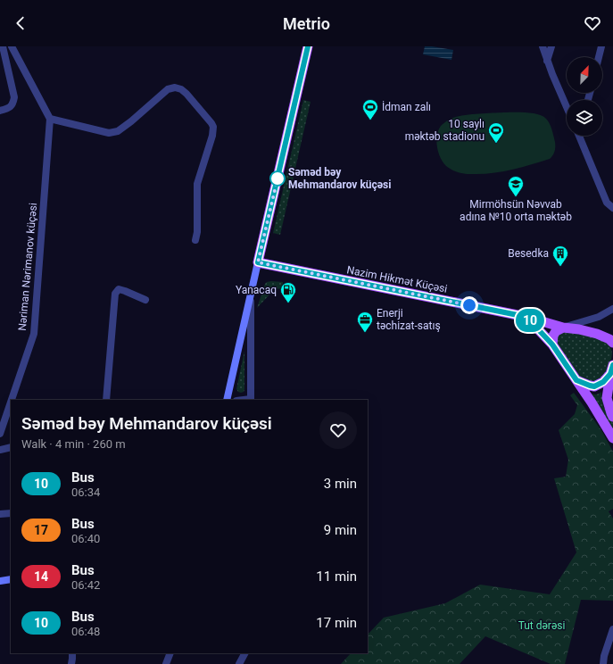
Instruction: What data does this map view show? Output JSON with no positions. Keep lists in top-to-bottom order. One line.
{"streets":{"main road":["Nazim Hikmət Küçəsi"],"street":["Nəriman Nərimanov küçəsi"]},"parks":["Tut dərəsi"],"places":{"sports":["İdman zalı","10 saylı məktəb stadionu"],"other":["Səməd bəy Mehmandarov küçəsi"],"school or university":["Mirmöhsün Nəvvab adına №10 orta məktəb"],"building":["Besedka"],"fuel station":["Yanacaq"],"office":["Enerji təchizat-satış"]},"lines":["bus line 10"],"north":"top right","page":{"header":"Metrio","on_map":"10","heading":["Səməd bəy Mehmandarov küçəsi","Walk · 4 min · 260 m"],"list":[{"mark":"10","name":"Bus","note":"06:34","value":"3 min"},{"mark":"17","name":"Bus","note":"06:40","value":"9 min"},{"mark":"14","name":"Bus","note":"06:42","value":"11 min"},{"mark":"10","name":"Bus","note":"06:48","value":"17 min"}]}}
